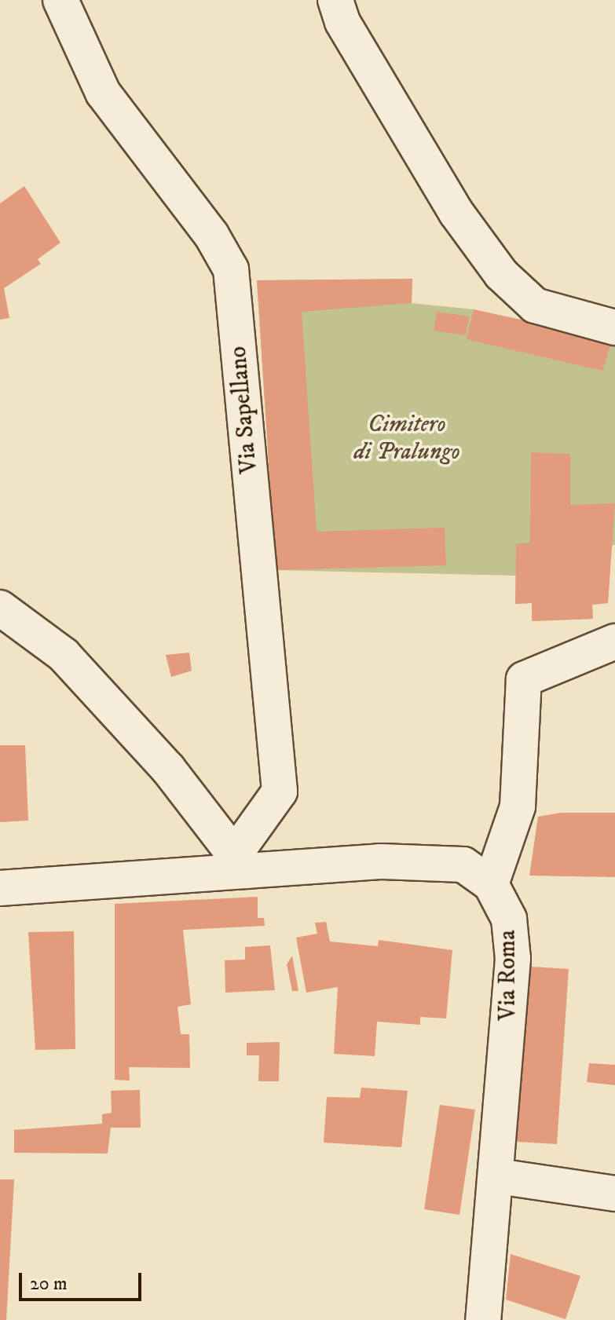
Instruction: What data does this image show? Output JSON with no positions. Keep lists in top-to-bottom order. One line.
{"streets":{"street":["Via Sapellano","Via Roma"]},"crossings":[["Via Sapellano","Via Roma"]],"parks":["Cimitero di Pralungo"],"scale_bar":"20 m"}
